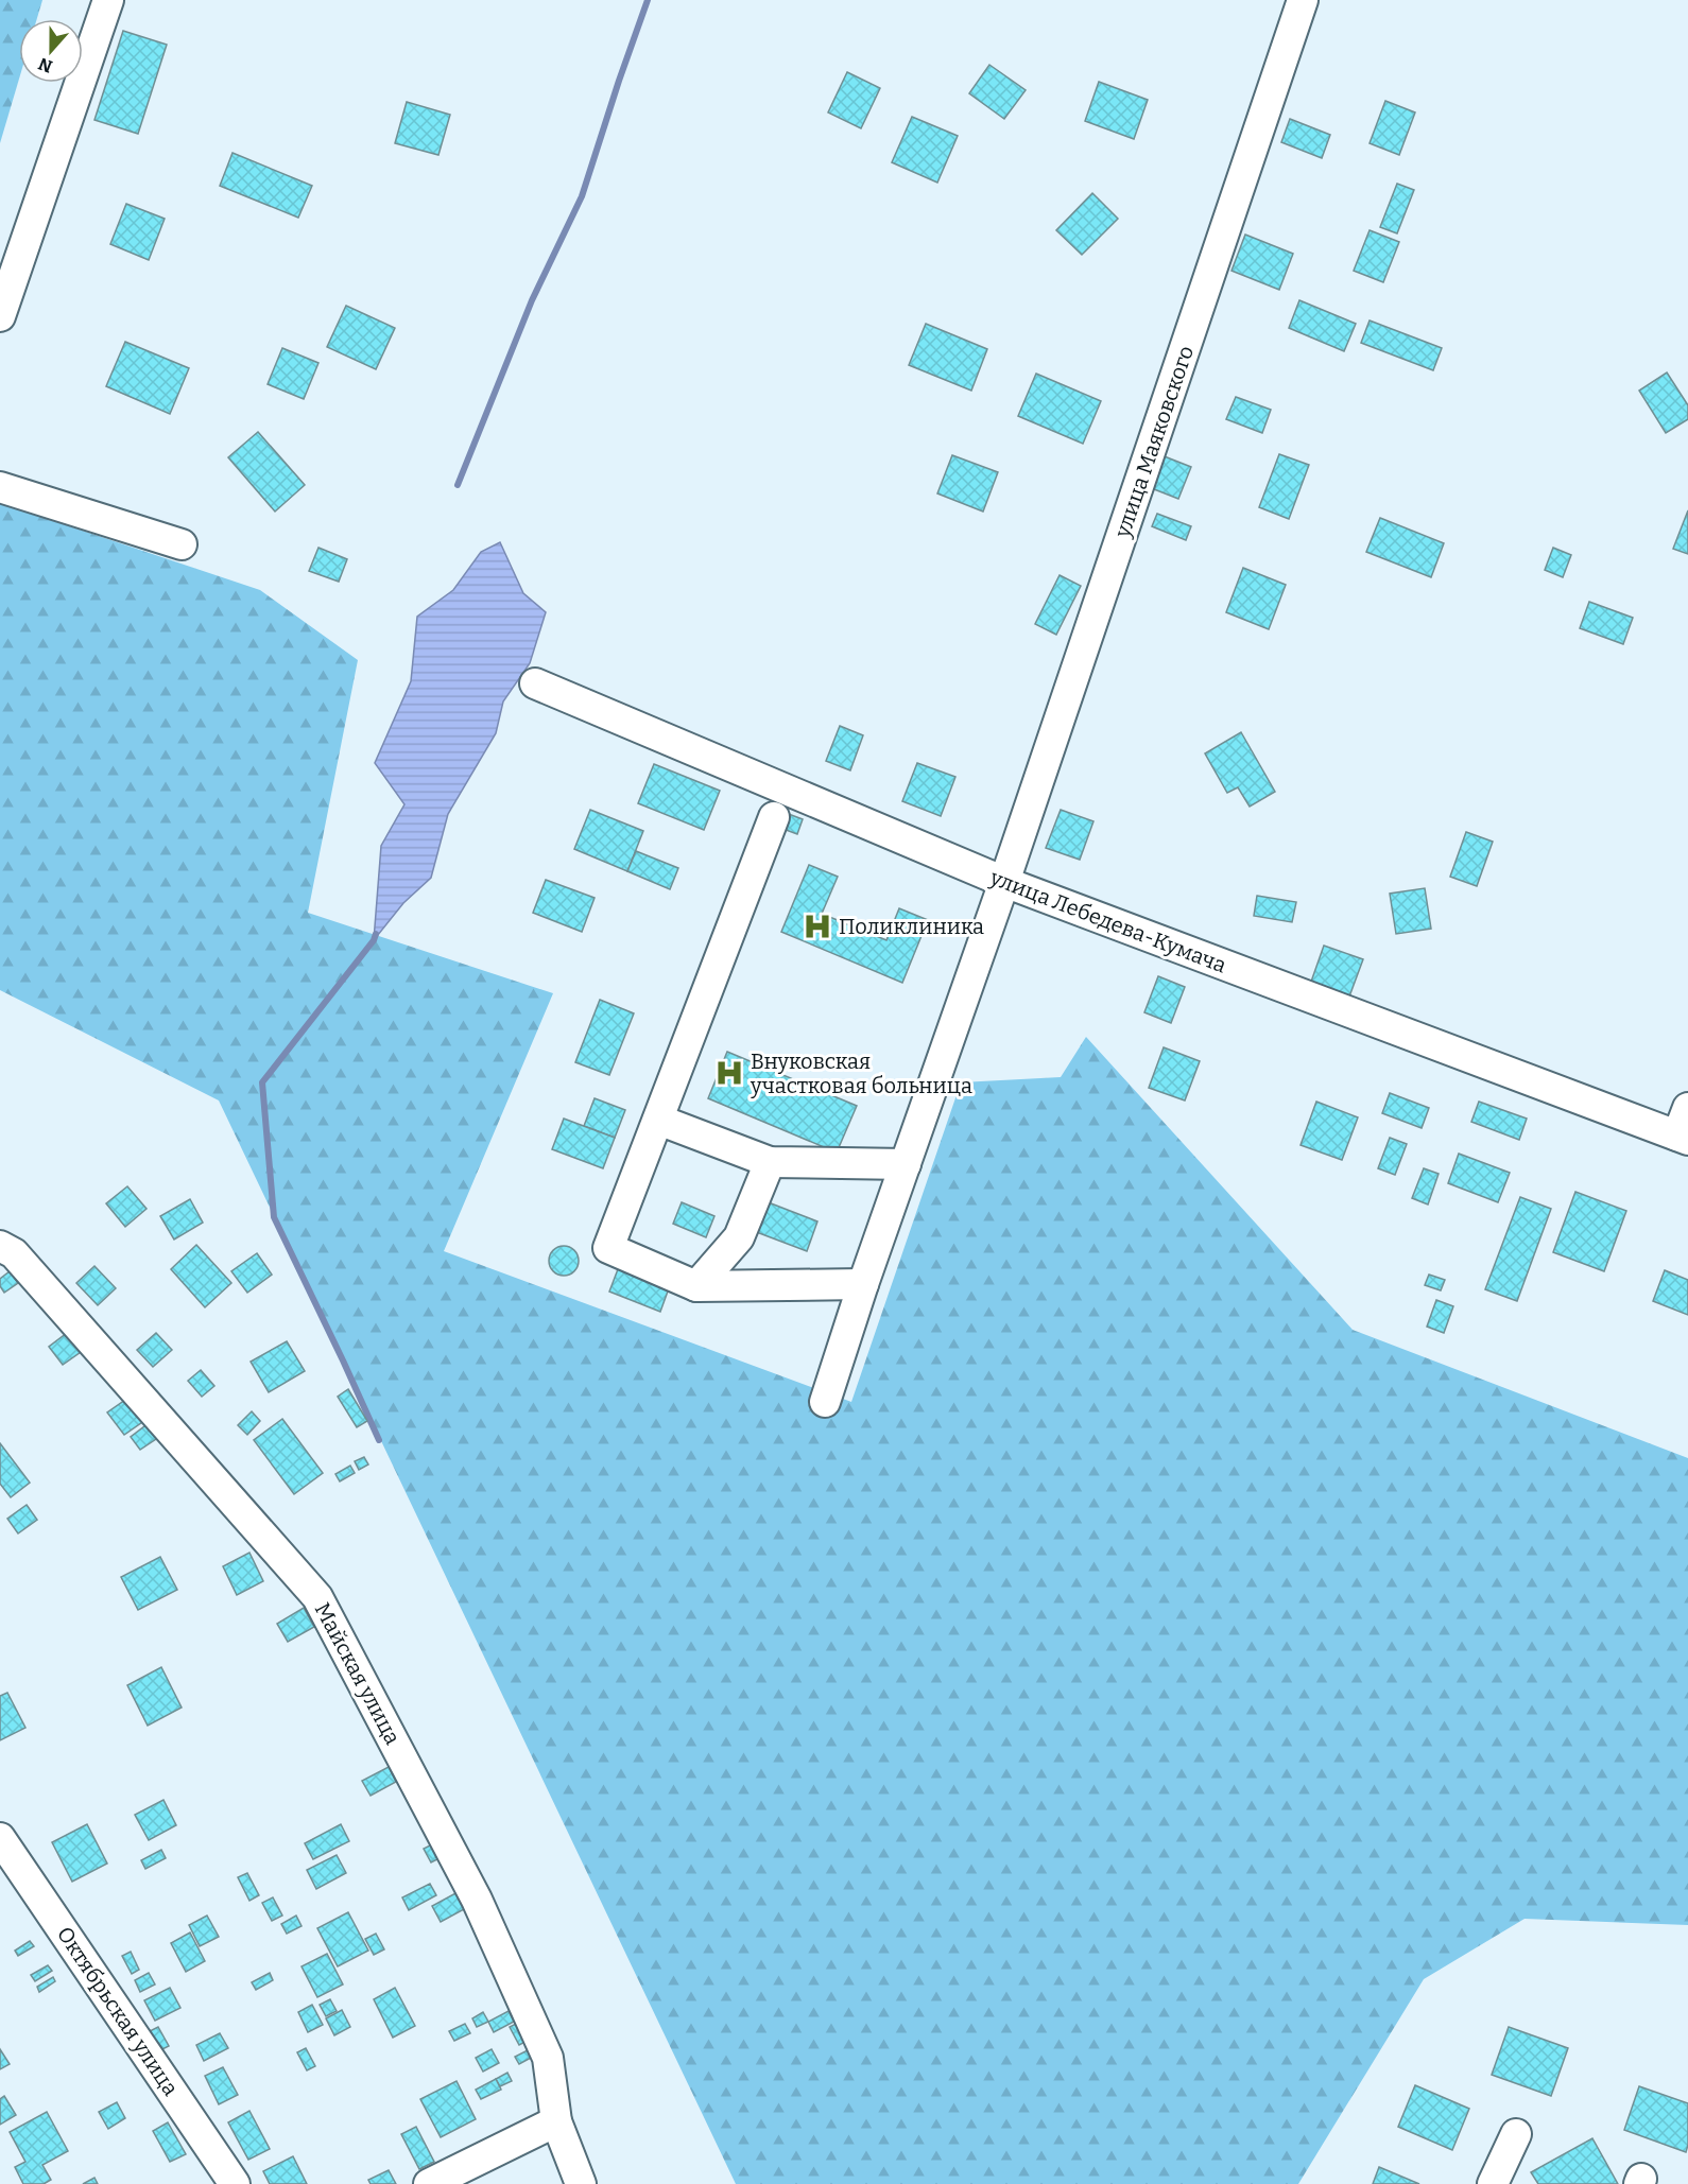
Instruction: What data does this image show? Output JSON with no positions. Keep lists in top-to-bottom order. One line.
{"streets":{"street":["улица Маяковского","улица Лебедева-Кумача","Майская улица","Октябрьская улица"]},"crossings":[["улица Маяковского","улица Лебедева-Кумача"]],"places":{"hospital":["Поликлиника","Внуковская участковая больница"]},"north":"bottom"}
